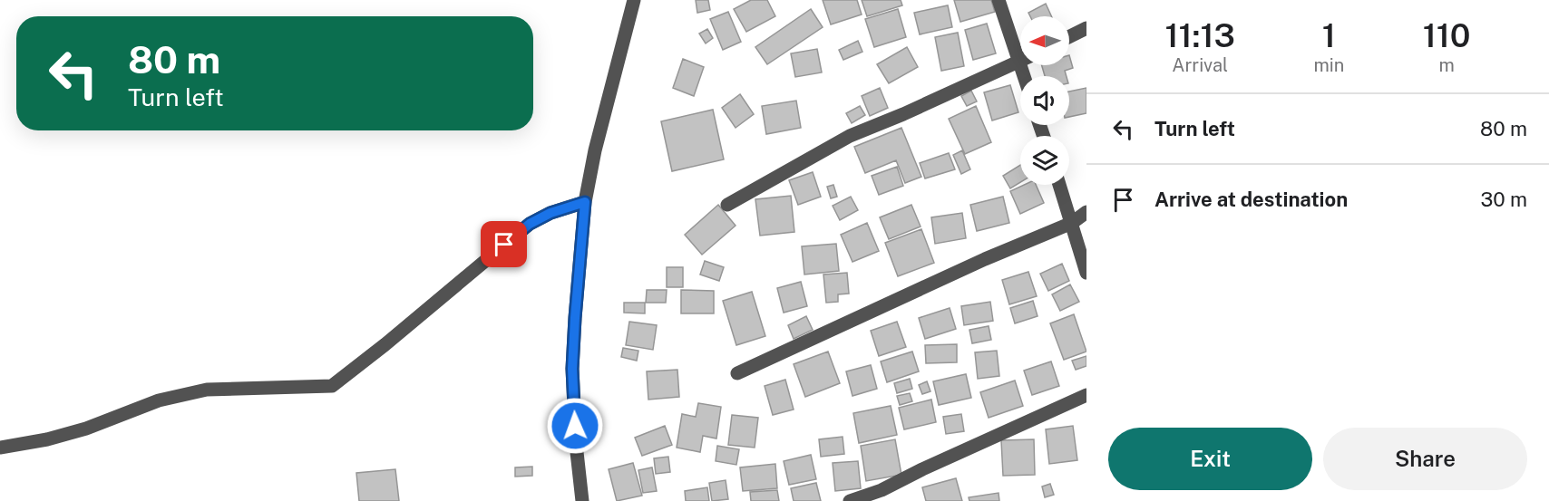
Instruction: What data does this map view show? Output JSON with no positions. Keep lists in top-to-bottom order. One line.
{"north":"left","page":{"eta":["11:13","Arrival","1","min","110","m"],"turn":["80 m","Turn left"],"list":[{"name":"Turn left","value":"80 m"},{"name":"Arrive at destination","value":"30 m"}],"buttons":["Exit","Share"]}}
